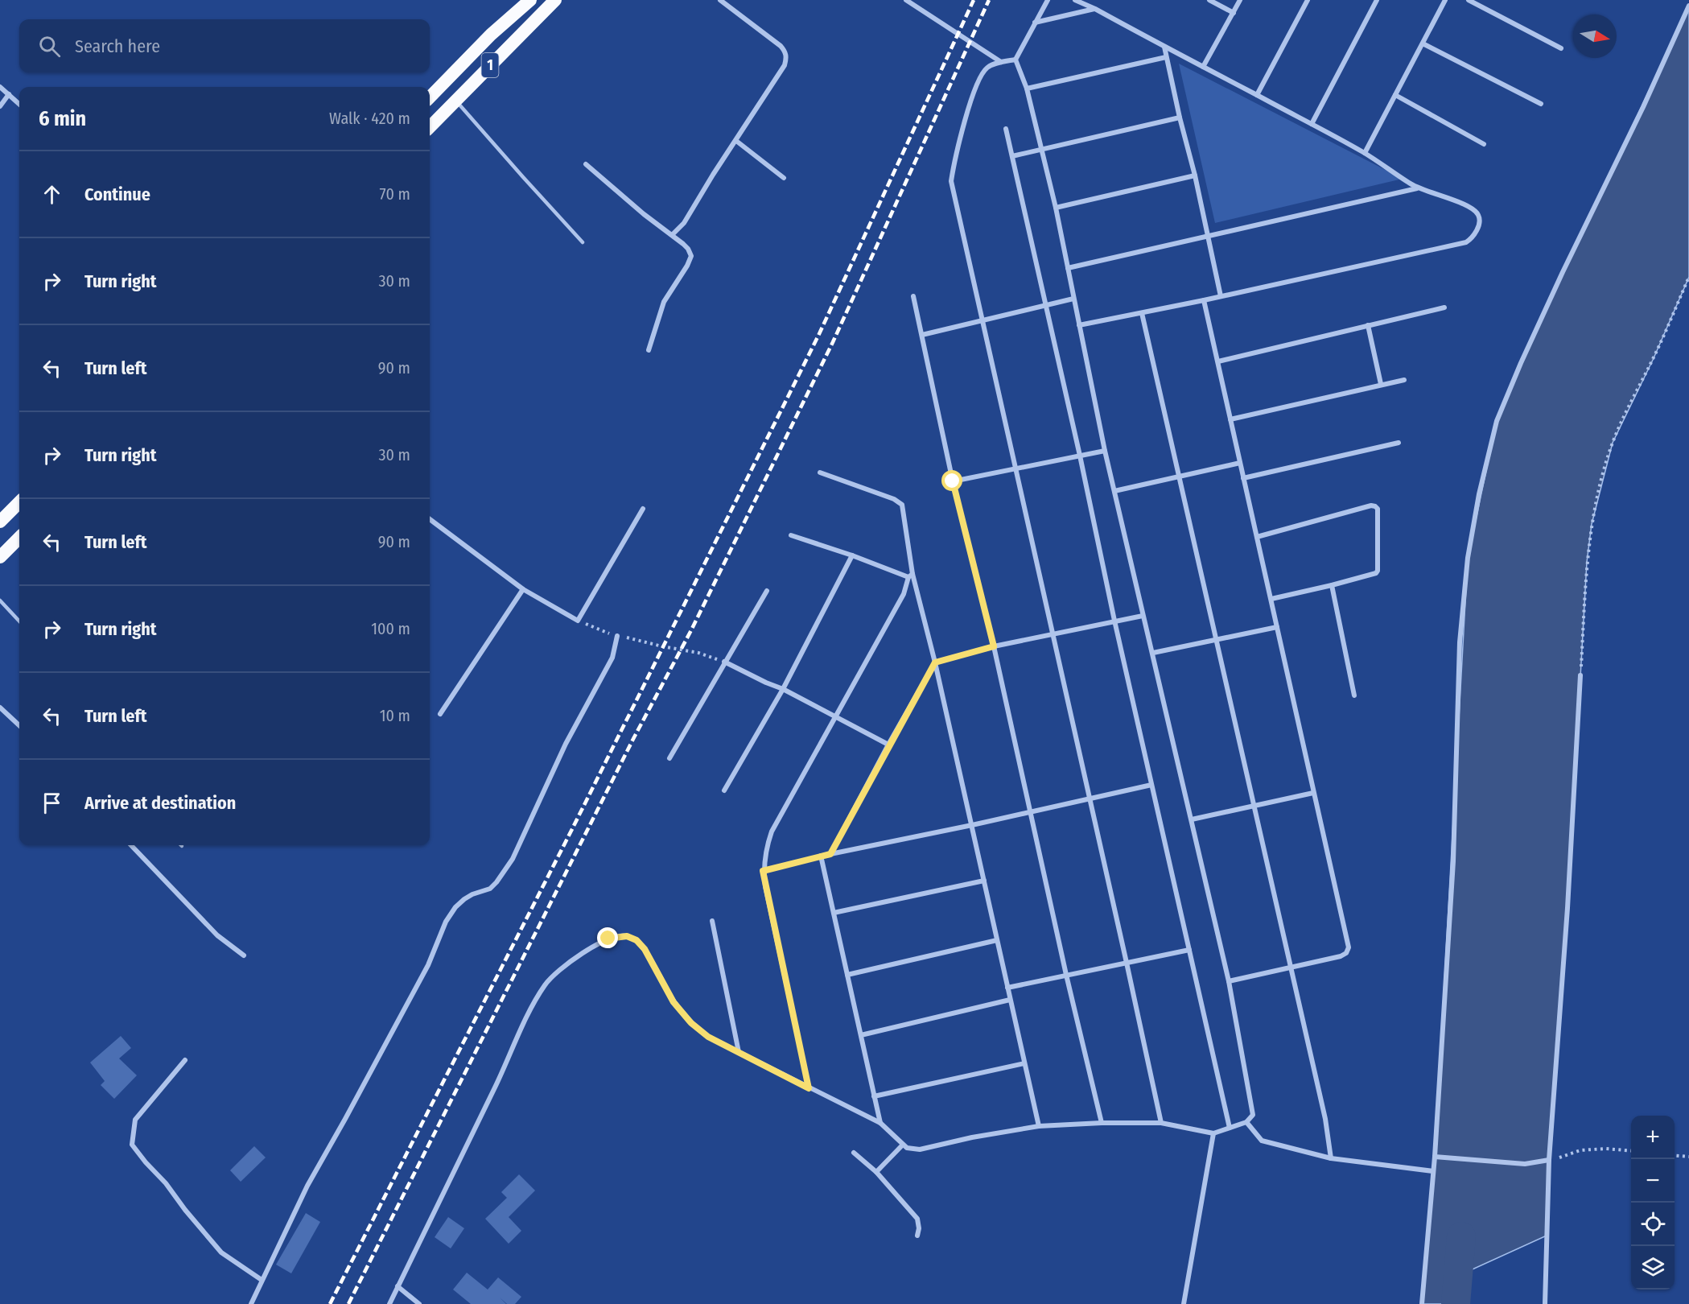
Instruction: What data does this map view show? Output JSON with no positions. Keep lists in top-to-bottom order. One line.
{"streets":{"highway":["1"]},"north":"right","page":{"search":"Search here","heading":["6 min","Walk · 420 m"],"list":[["Continue","70 m"],["Turn right","30 m"],["Turn left","90 m"],["Turn right","30 m"],["Turn left","90 m"],["Turn right","100 m"],["Turn left","10 m"],"Arrive at destination"],"map_buttons":["+","−"]}}
